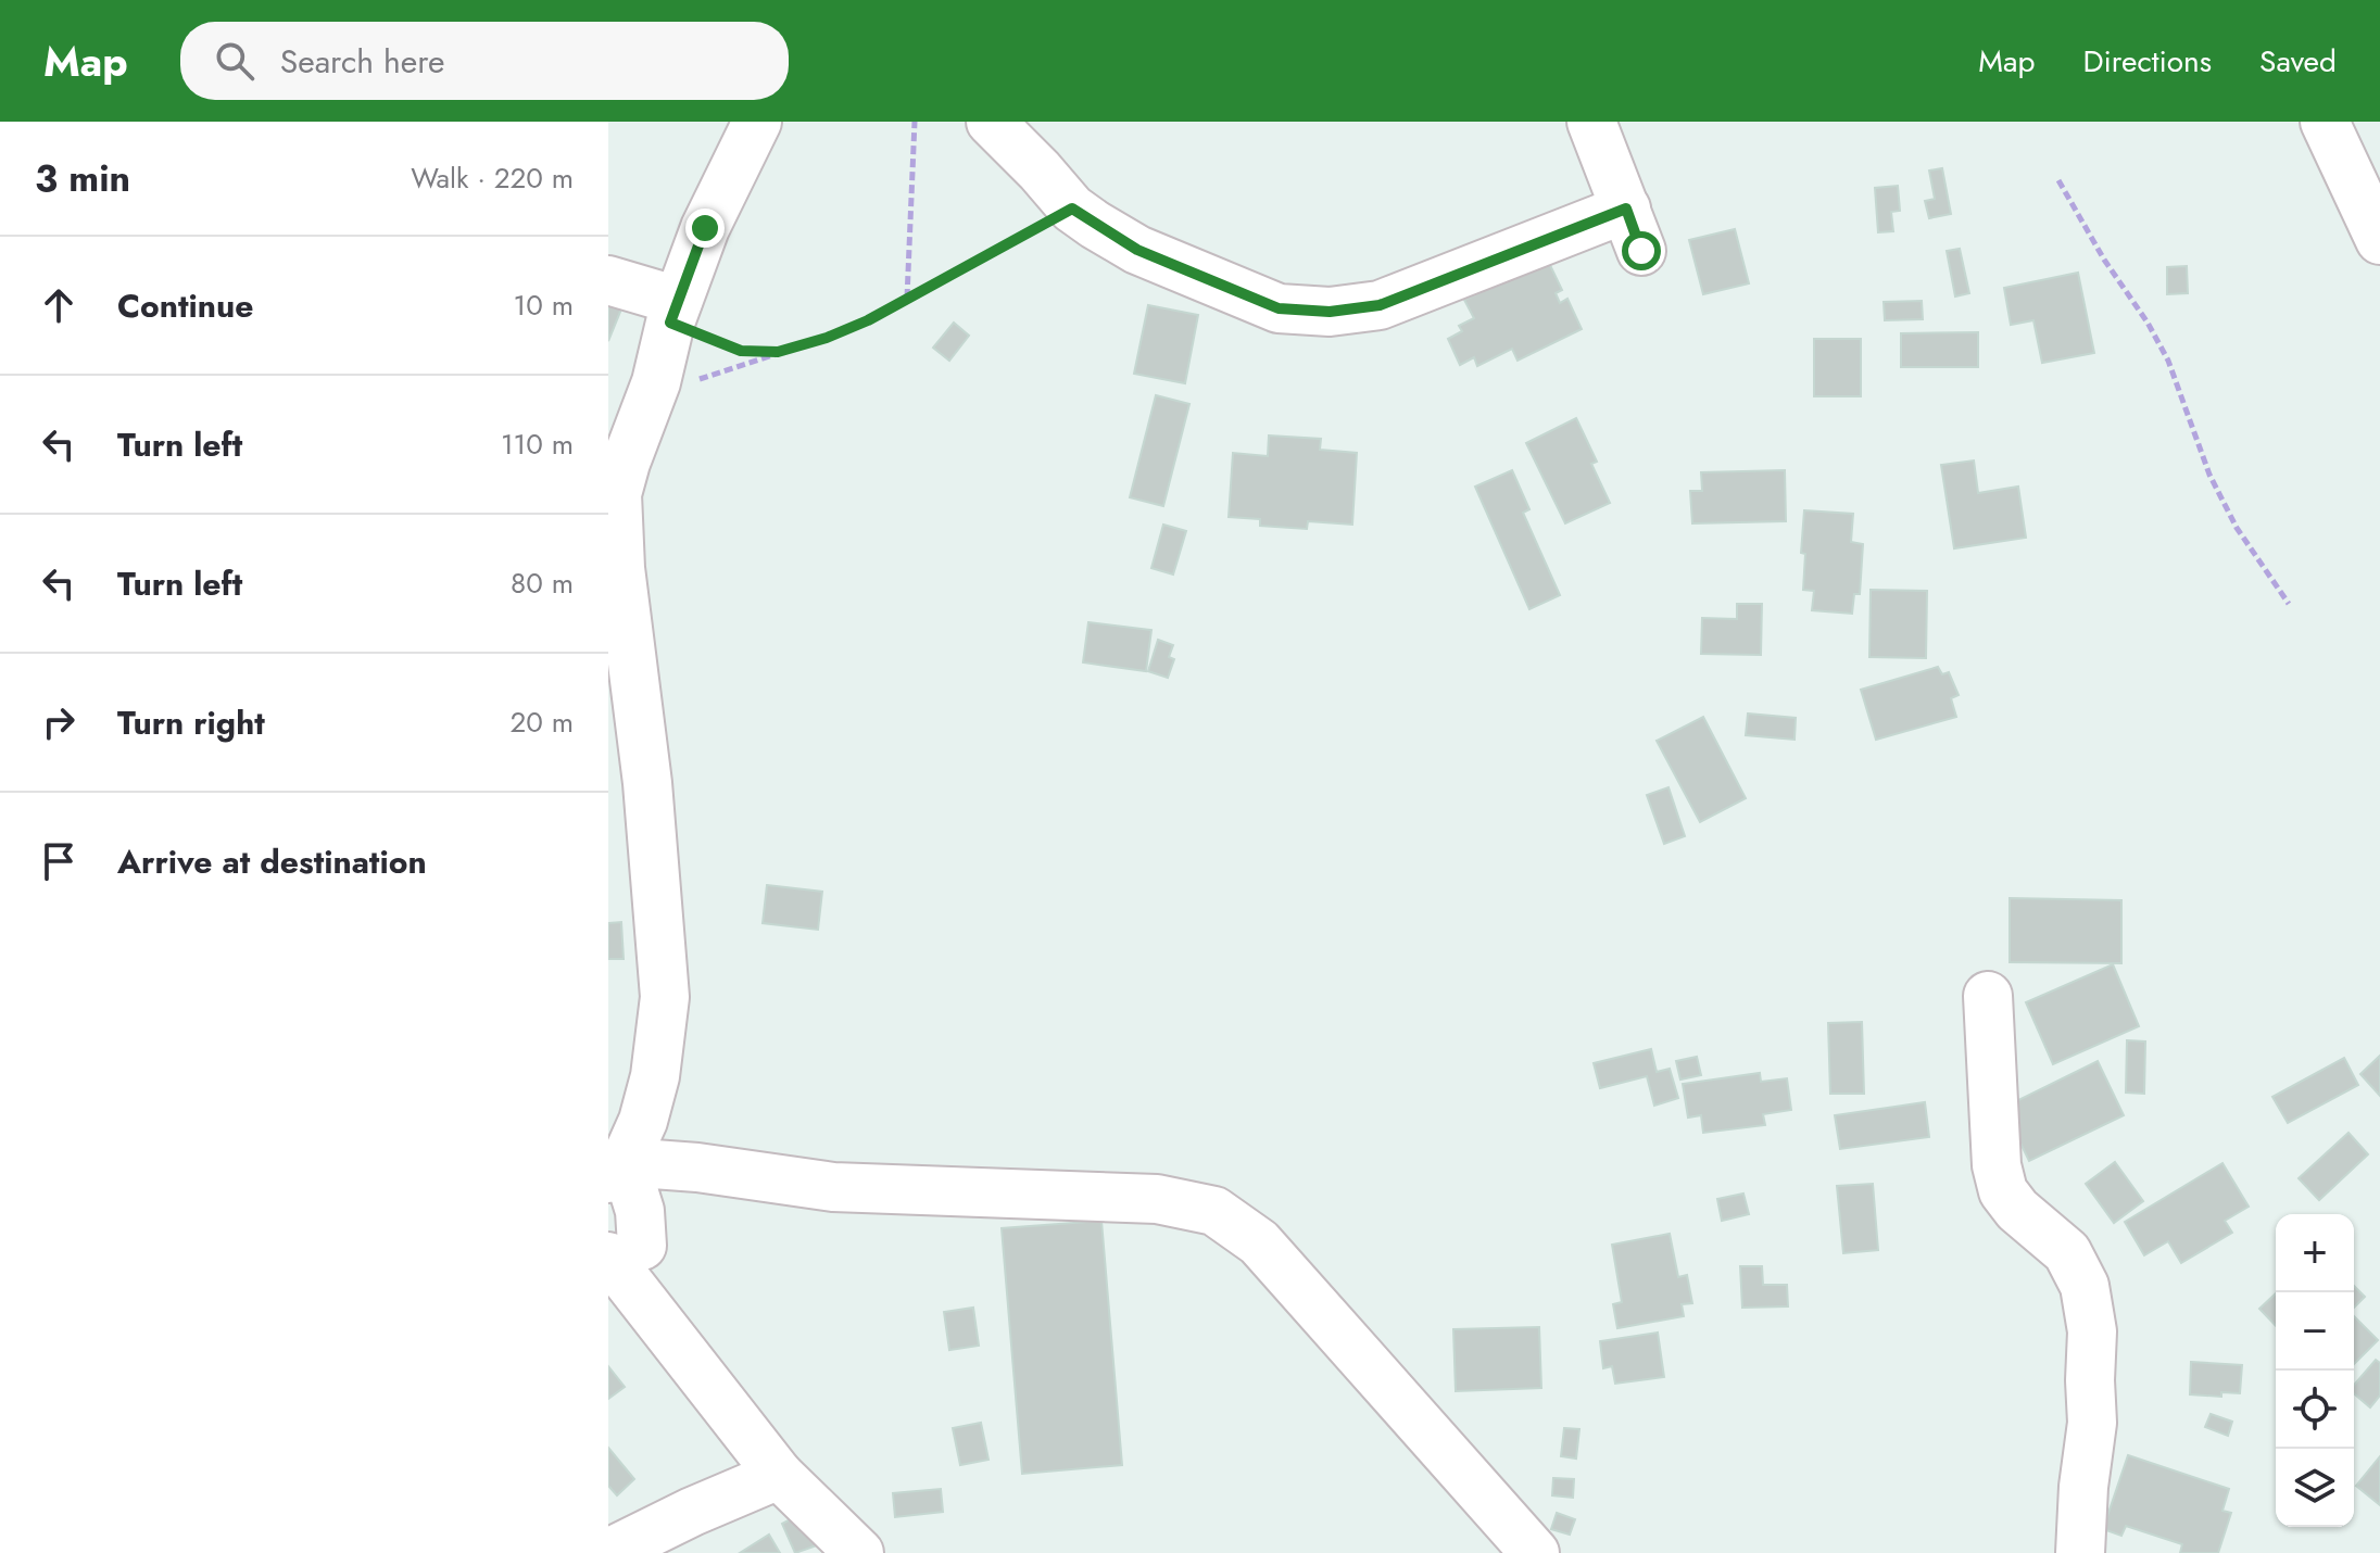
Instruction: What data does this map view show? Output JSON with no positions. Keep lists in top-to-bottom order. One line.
{"page":{"header":"Map","search":"Search here","nav":["Map","Directions","Saved"],"heading":["3 min","Walk · 220 m"],"list":[["Continue","10 m"],["Turn left","110 m"],["Turn left","80 m"],["Turn right","20 m"],"Arrive at destination"],"map_buttons":["+","−"]}}
